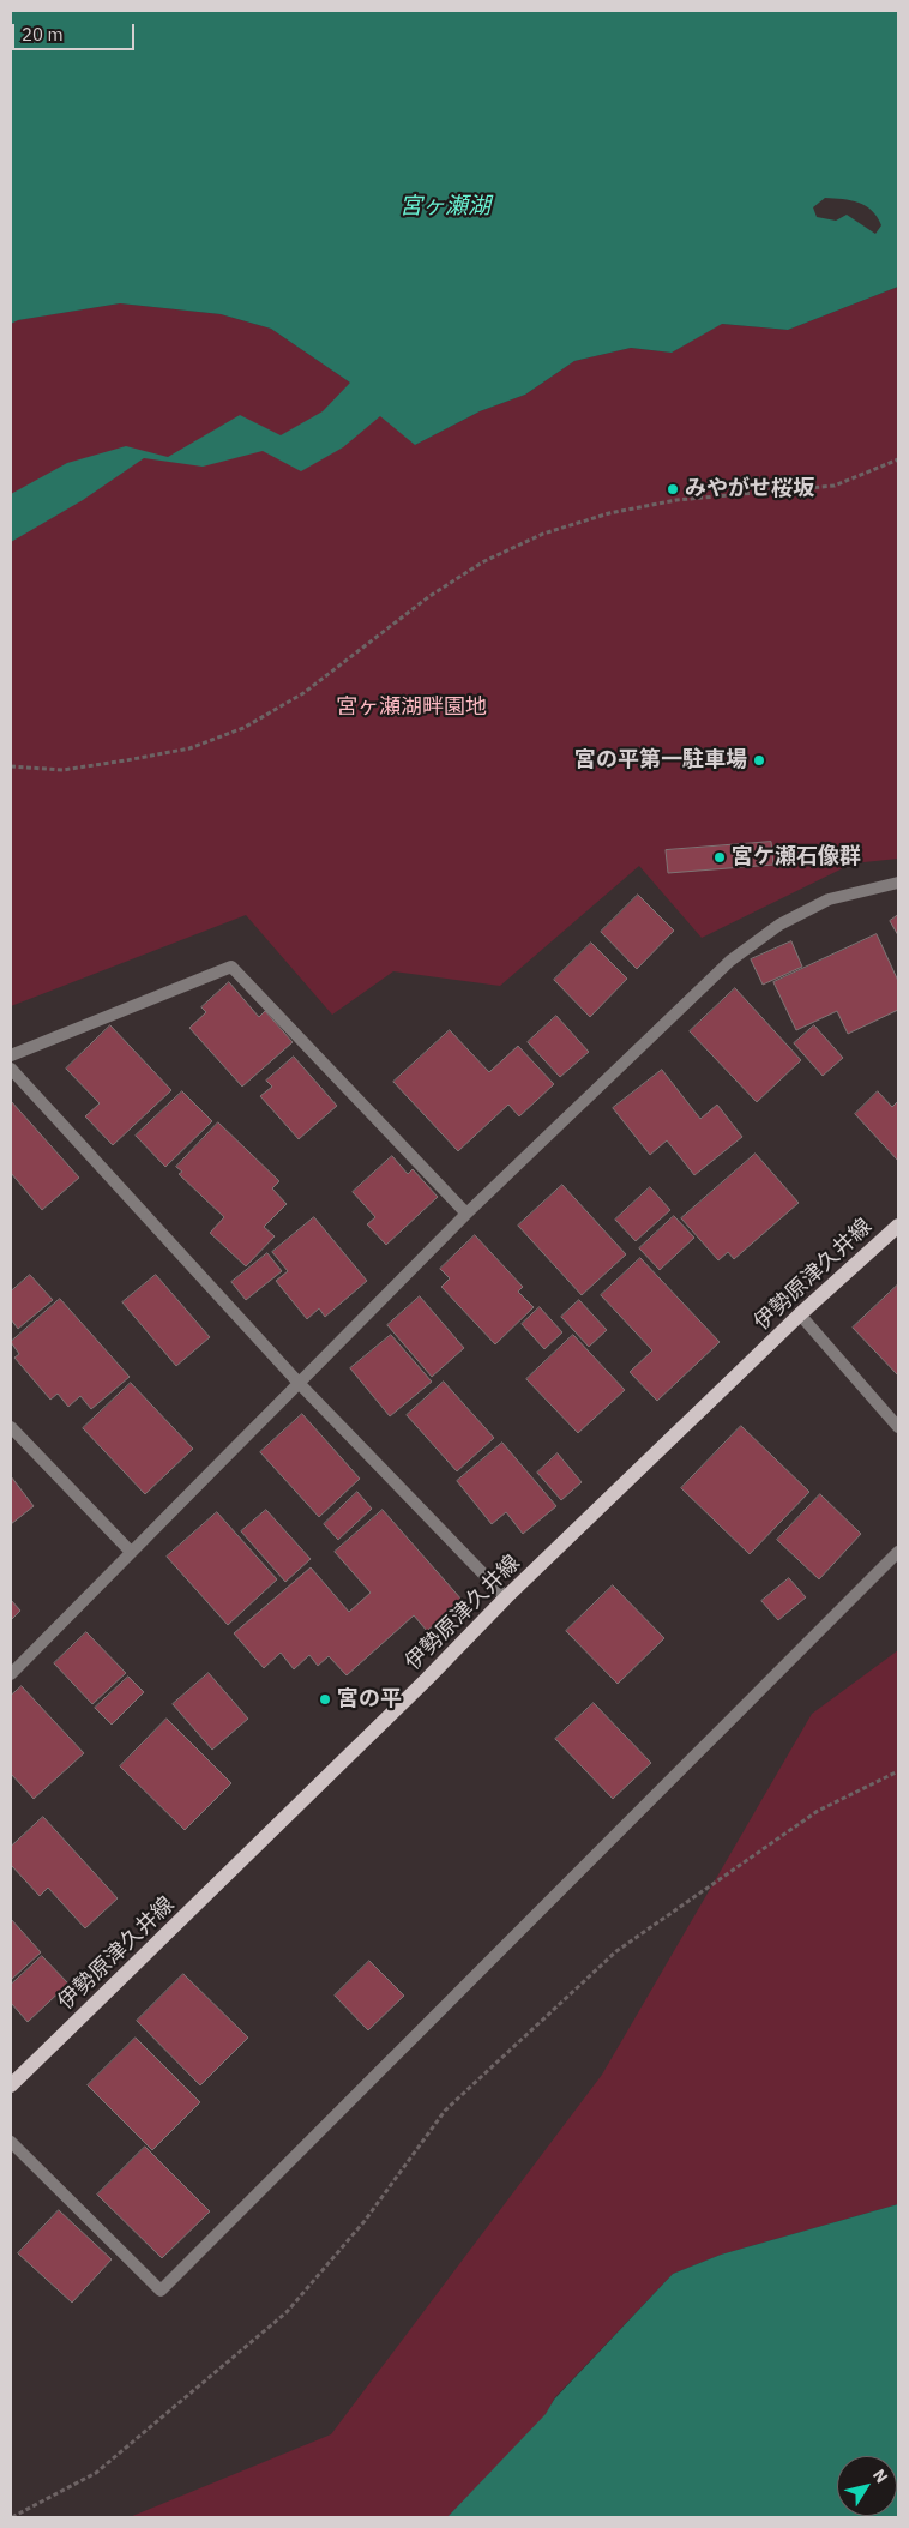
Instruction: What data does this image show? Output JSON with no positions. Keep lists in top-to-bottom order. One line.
{"streets":{"main road":["伊勢原津久井線"]},"water":["宮ヶ瀬湖"],"parks":["宮ヶ瀬湖畔園地"],"places":["みやがせ桜坂","宮の平第一駐車場","宮ケ瀬石像群","宮の平"],"scale_bar":"20 m","north":"top right"}
